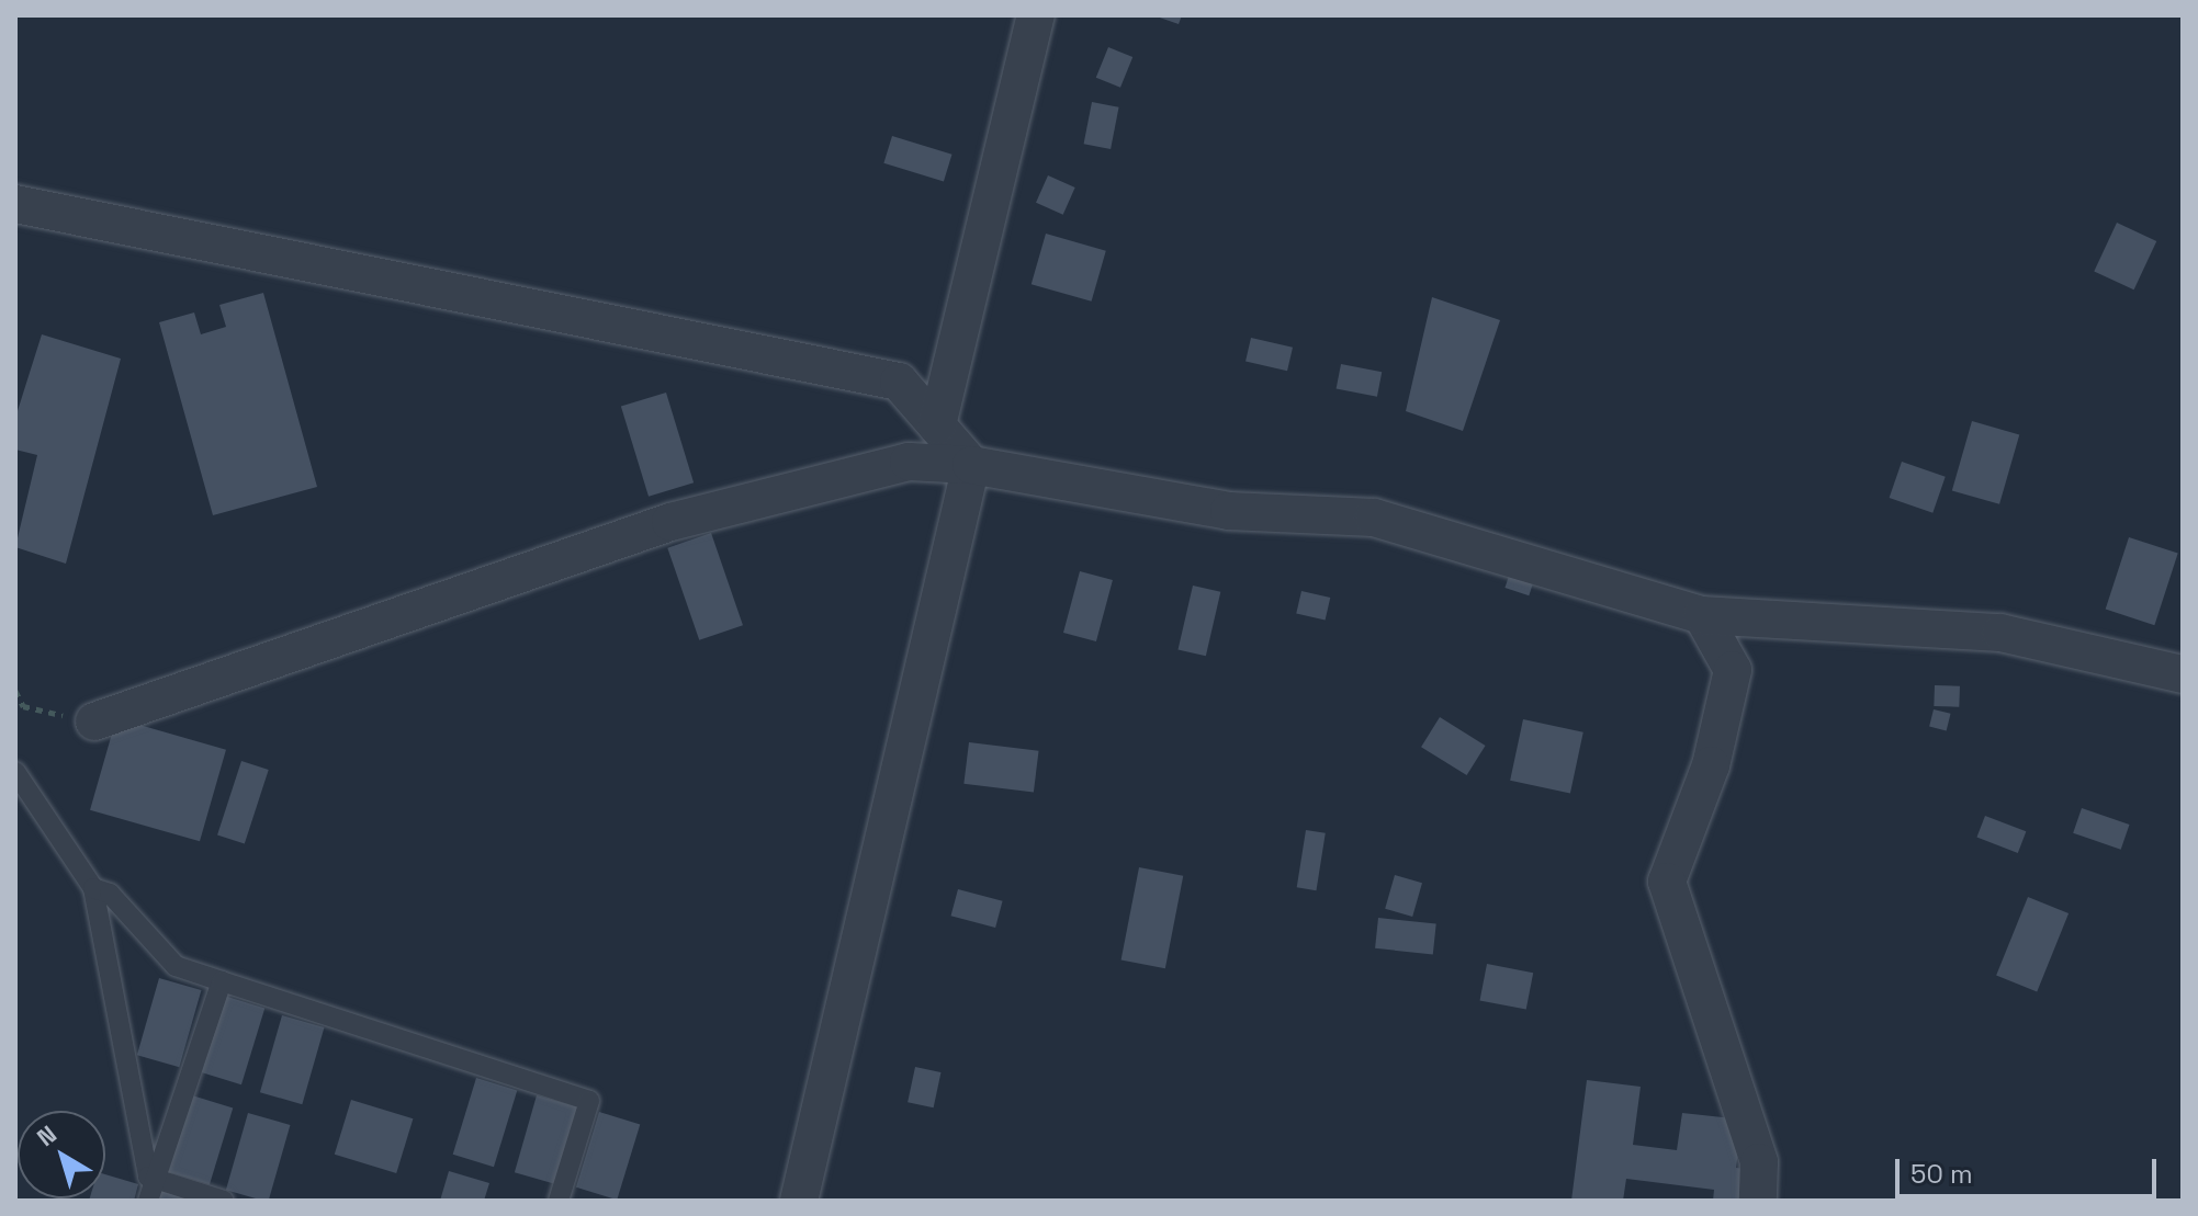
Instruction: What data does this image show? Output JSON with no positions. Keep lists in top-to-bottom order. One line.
{"scale_bar":"50 m","north":"top left"}
